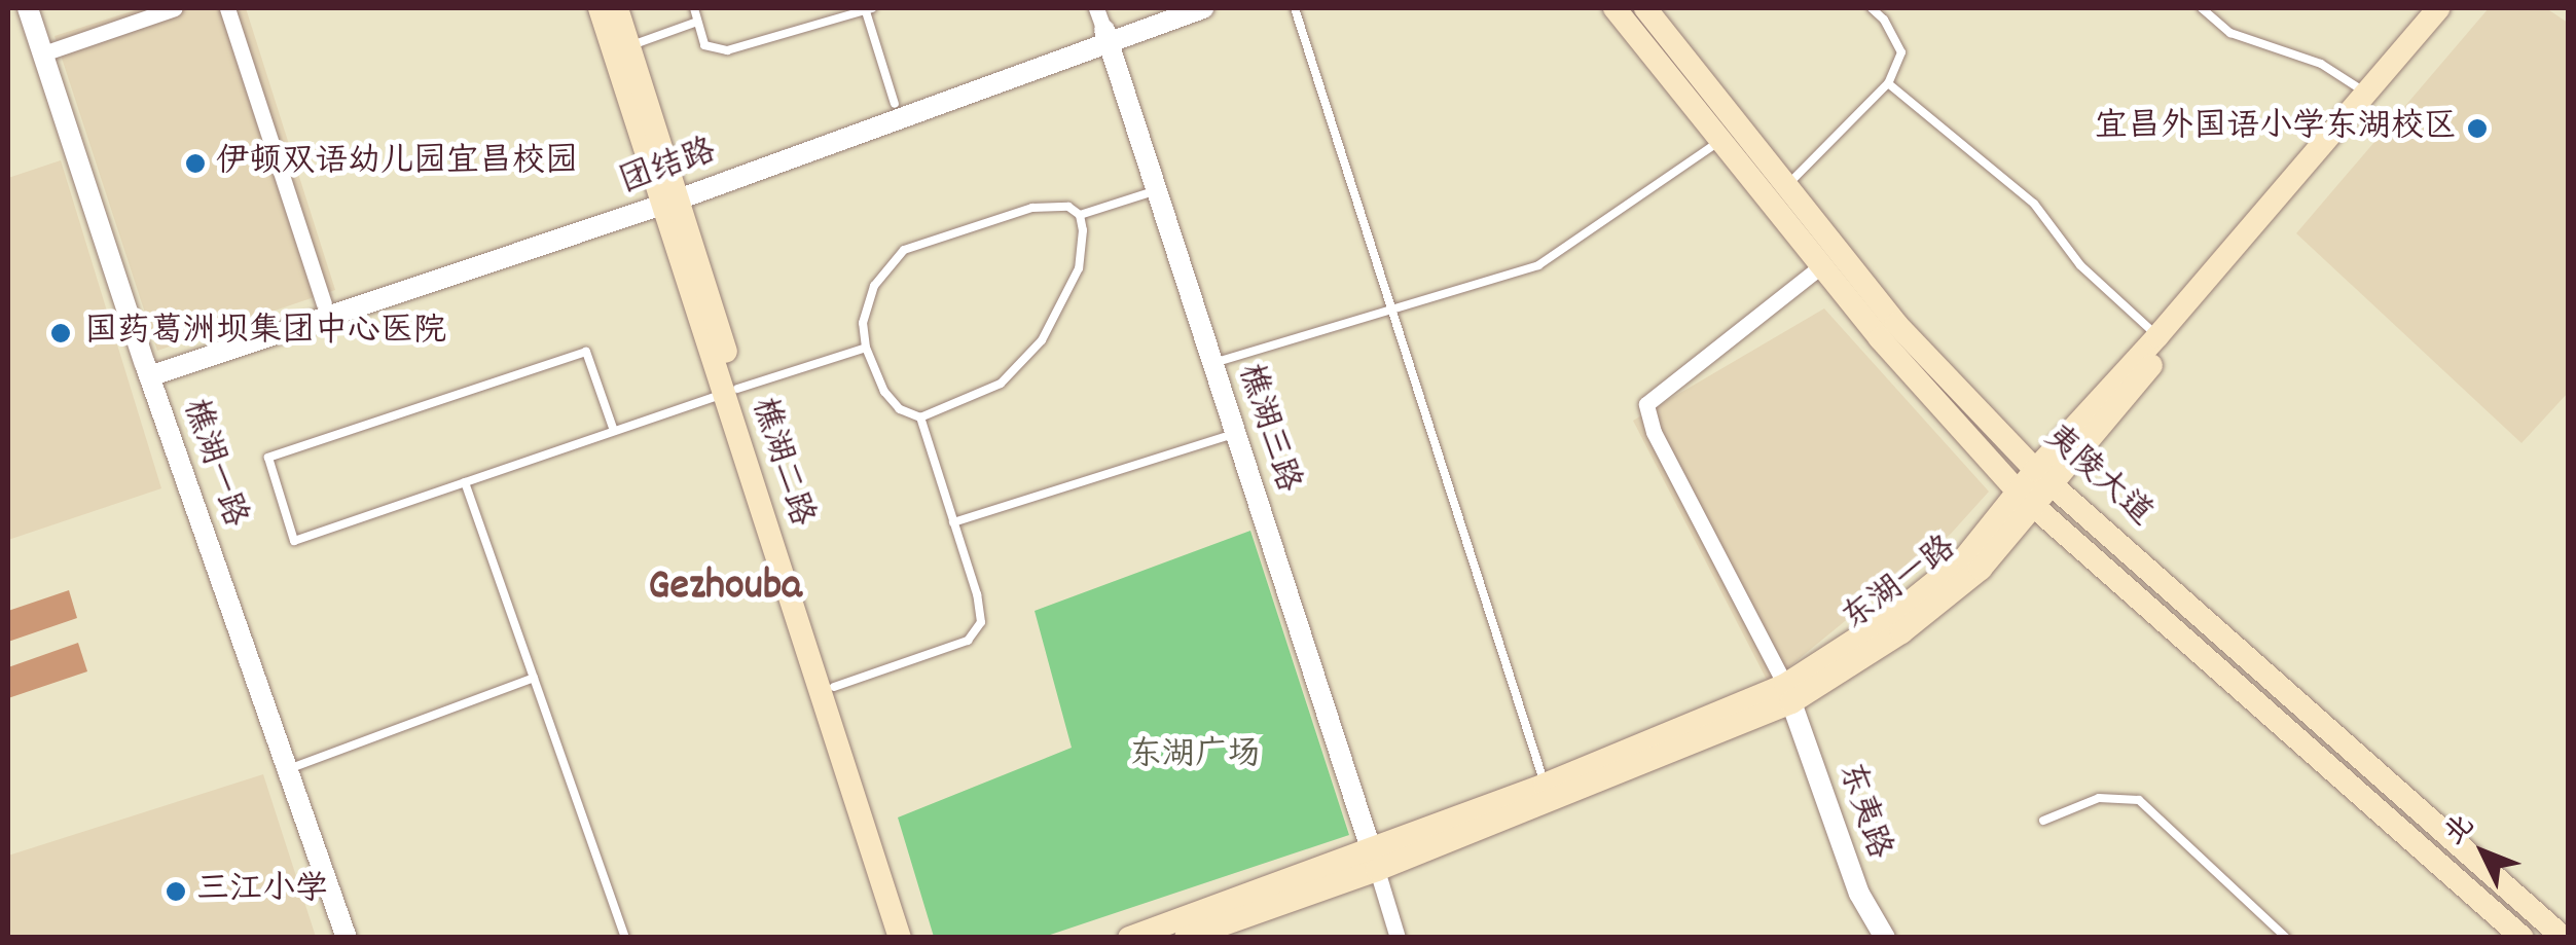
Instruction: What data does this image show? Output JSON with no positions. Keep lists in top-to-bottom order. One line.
{"streets":{"main road":["樵湖二路","夷陵大道"],"street":["团结路","樵湖三路","樵湖一路","东夷路"]},"crossings":[["团结路","樵湖三路"],["团结路","樵湖二路"],["团结路","樵湖一路"]],"districts":["Gezhouba"],"parks":["东湖广场"],"places":["宜昌外国语小学东湖校区","伊顿双语幼儿园宜昌校园","国药葛洲坝集团中心医院","三江小学"],"north":"top left"}
